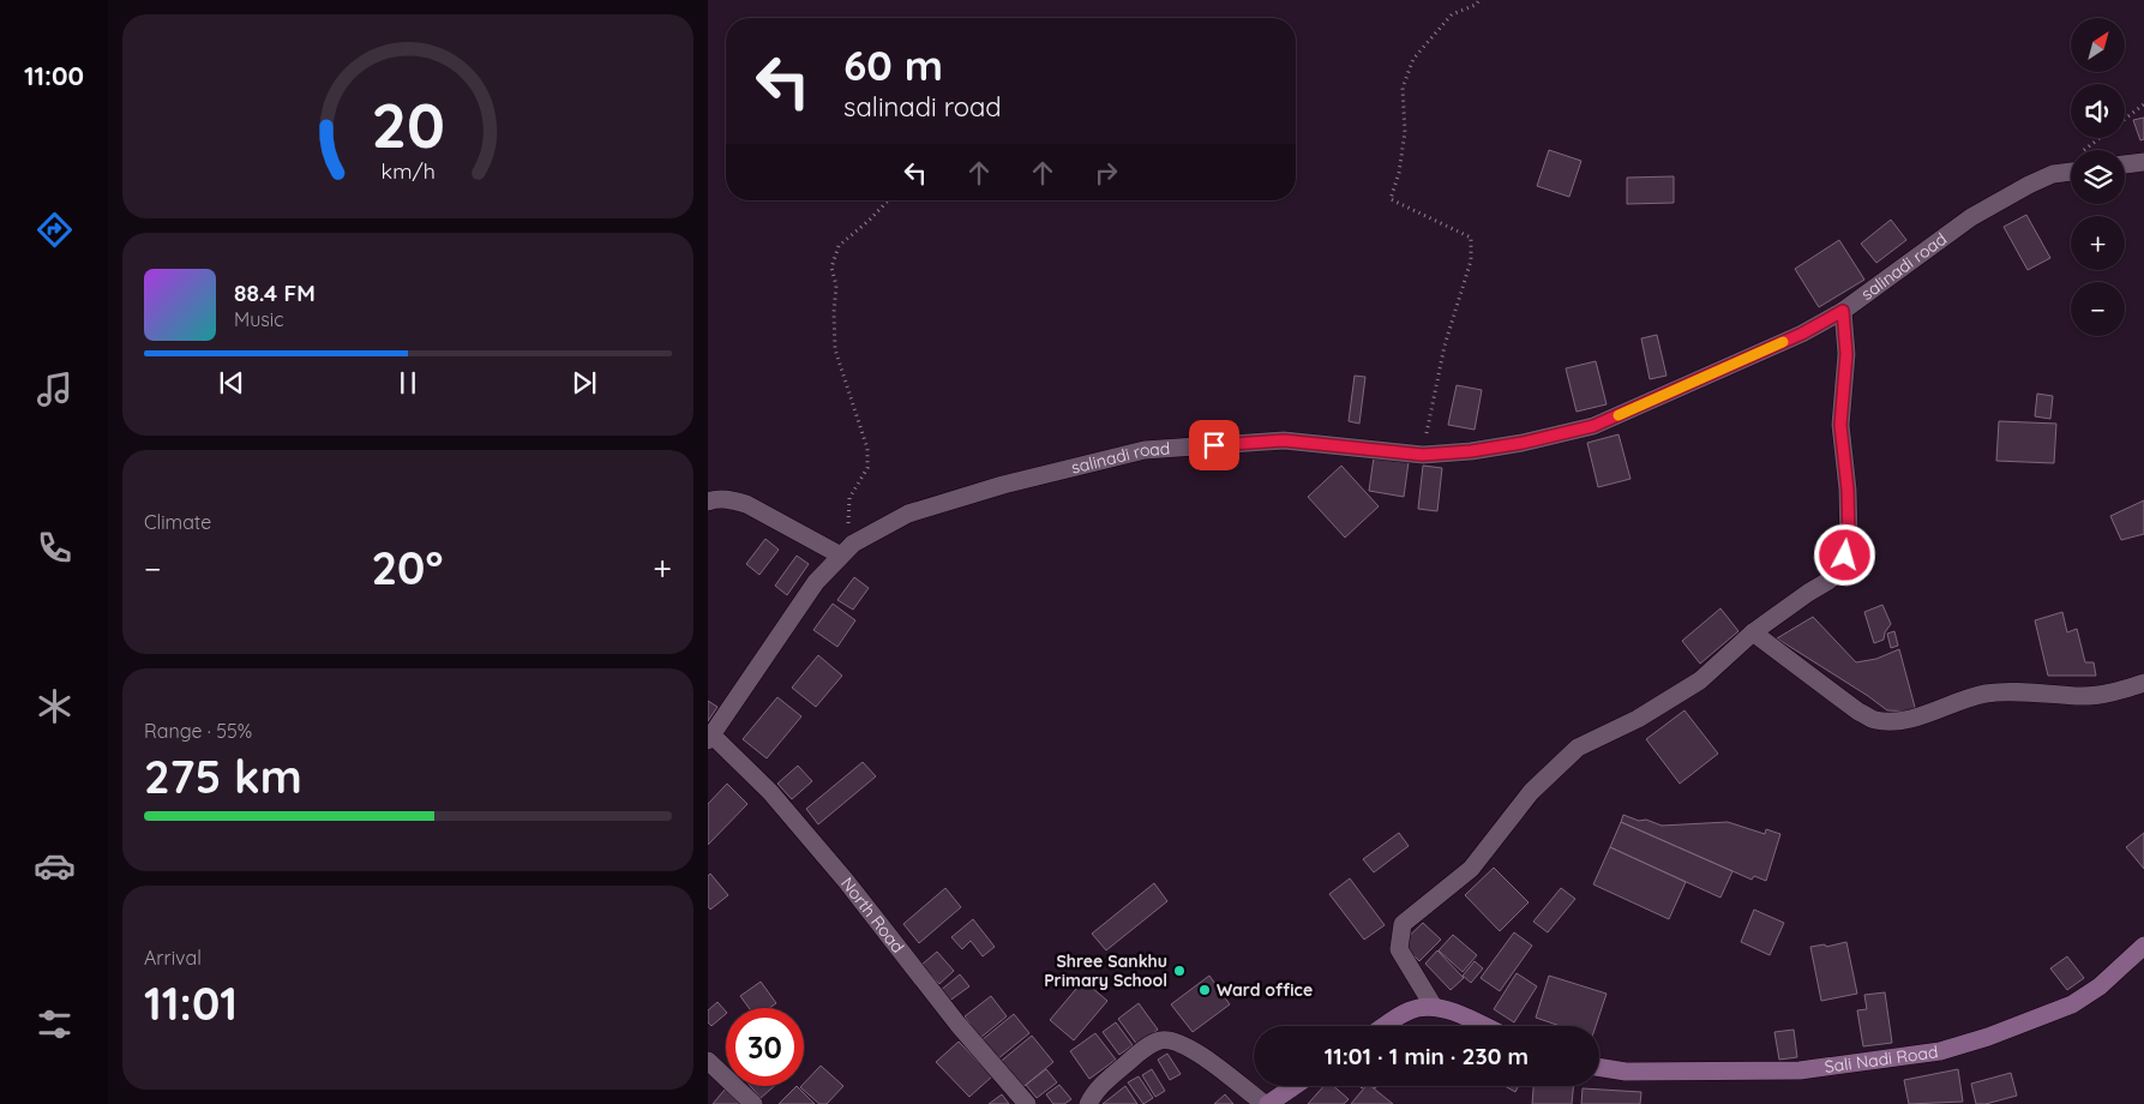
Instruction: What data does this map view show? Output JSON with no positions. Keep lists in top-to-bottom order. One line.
{"streets":{"main road":["Sali Nadi Road"],"street":["salinadi road","North Road"]},"crossings":[["salinadi road","North Road"]],"places":["Shree Sankhu Primary School","Ward office"],"north":"top right","page":{"tabs":"11:00","map_buttons":["+","−"],"turn":["60 m","salinadi road"],"song":["88.4 FM","Music"],"tile":["Climate",["Range · 55%","275 km"],["Arrival","11:01"]],"heat":["−","20°","+"],"limit":"30","trip":"11:01 · 1 min · 230 m","gauge":["20","km/h"]}}
